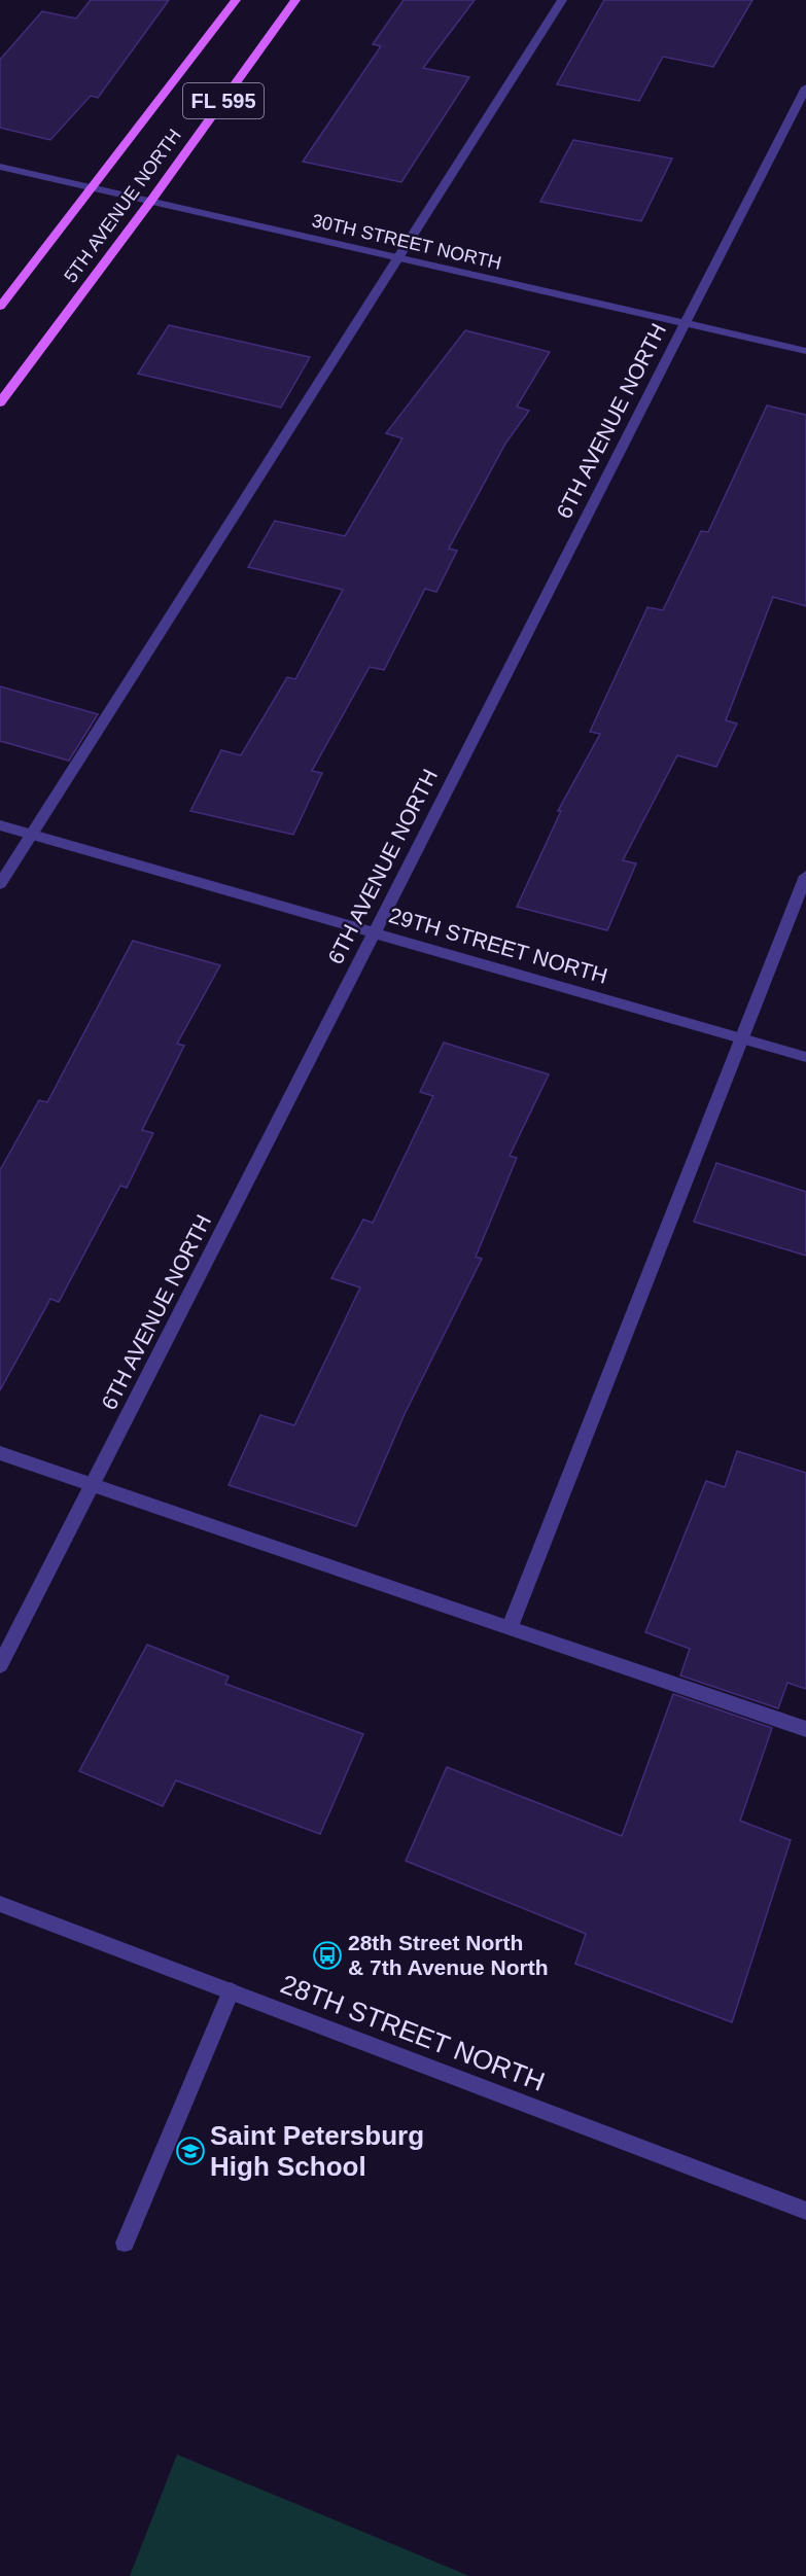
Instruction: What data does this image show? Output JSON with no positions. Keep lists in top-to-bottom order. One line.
{"streets":{"main road":["FL 595","5TH AVENUE NORTH"],"street":["30TH STREET NORTH","6TH AVENUE NORTH","29TH STREET NORTH","28TH STREET NORTH"]},"crossings":[["5TH AVENUE NORTH","30TH STREET NORTH"],["30TH STREET NORTH","6TH AVENUE NORTH"],["6TH AVENUE NORTH","29TH STREET NORTH"]],"places":{"bus stop":["28th Street North & 7th Avenue North"],"school or university":["Saint Petersburg High School"]}}
